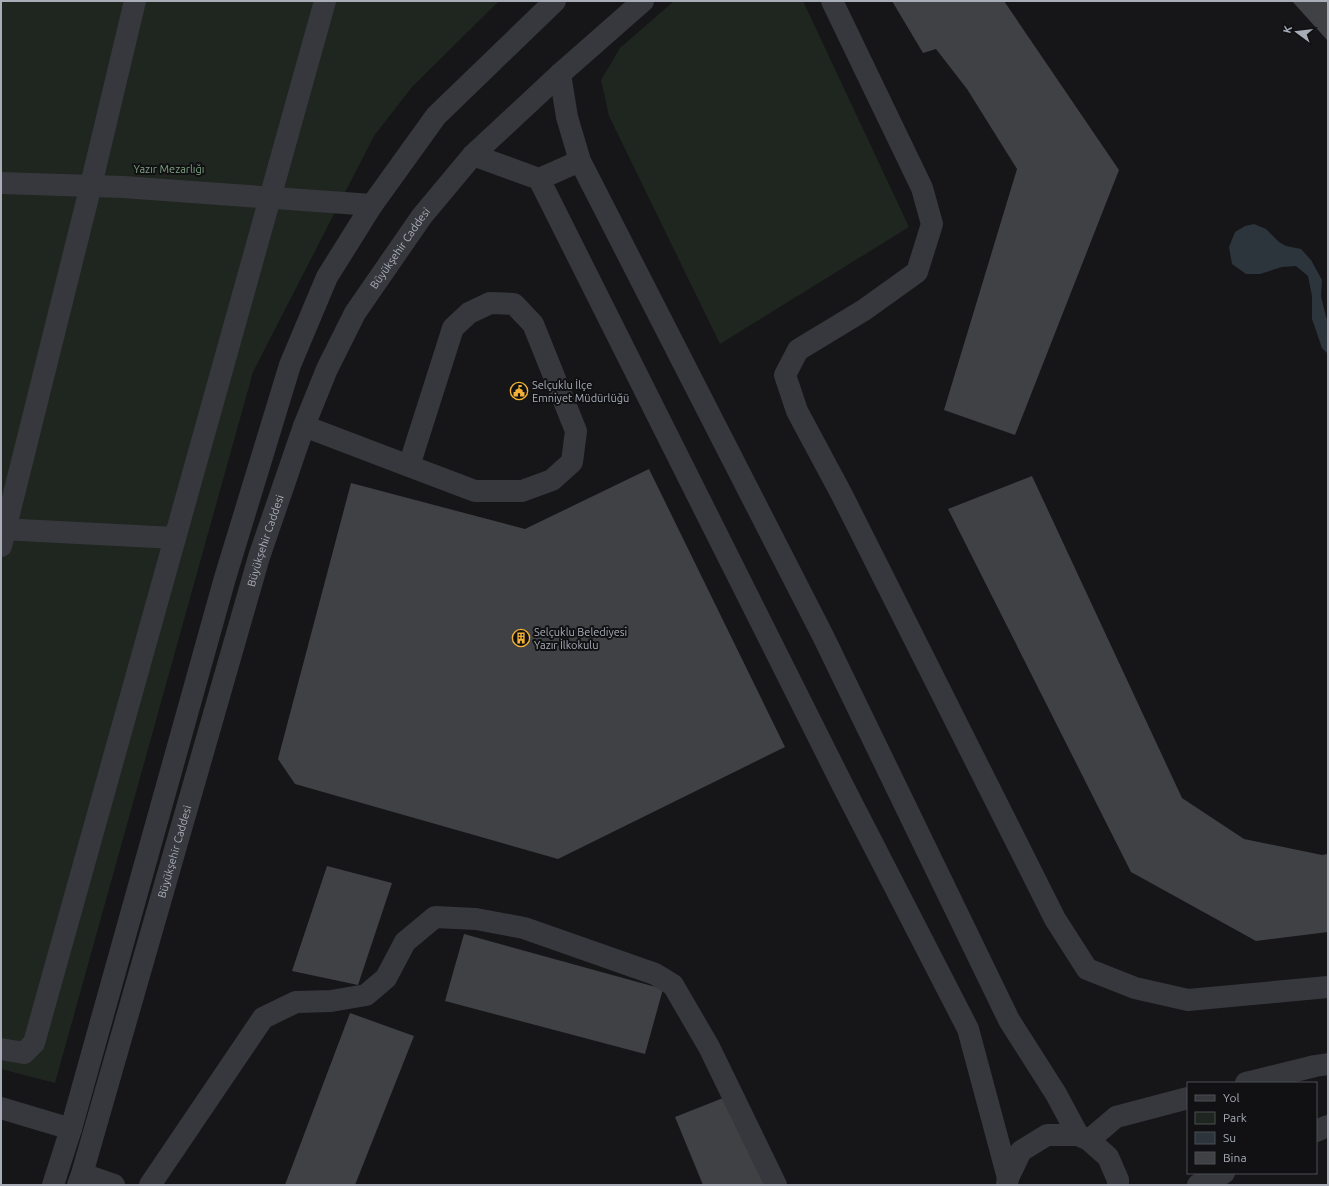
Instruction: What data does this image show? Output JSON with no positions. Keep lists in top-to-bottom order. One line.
{"streets":{"street":["Büyükşehir Caddesi"]},"parks":["Yazır Mezarlığı"],"places":{"public building":["Selçuklu İlçe Emniyet Müdürlüğü"],"building":["Selçuklu Belediyesi Yazır İlkokulu"]},"legend":["Yol","Park","Su","Bina"],"north":"left"}
